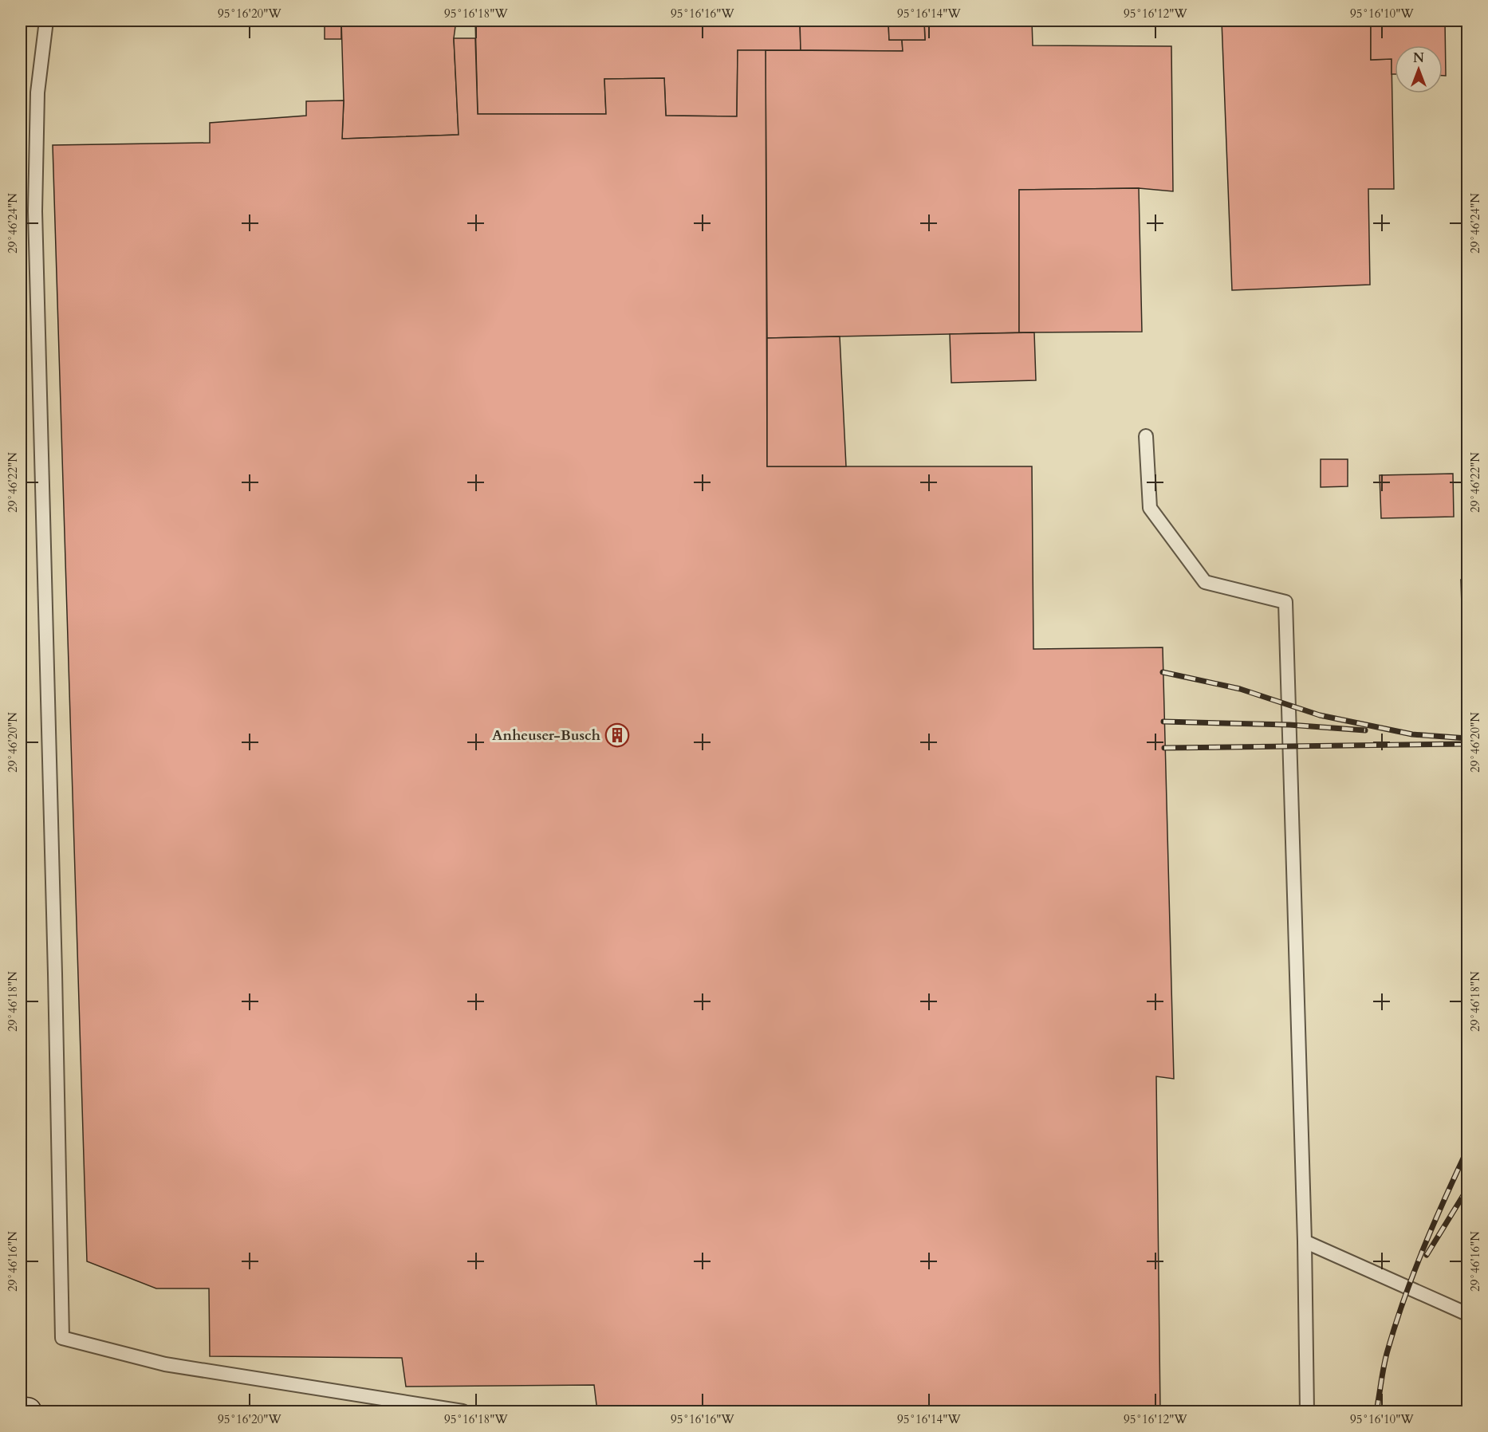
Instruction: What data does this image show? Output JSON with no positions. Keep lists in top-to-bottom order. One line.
{"places":{"building":["Anheuser-Busch"]},"north":"top","coordinates":["95°16'20\"W","95°16'18\"W","95°16'16\"W","95°16'14\"W","95°16'12\"W","95°16'10\"W","29°46'24\"N","29°46'22\"N","29°46'20\"N","29°46'18\"N","29°46'16\"N"]}
